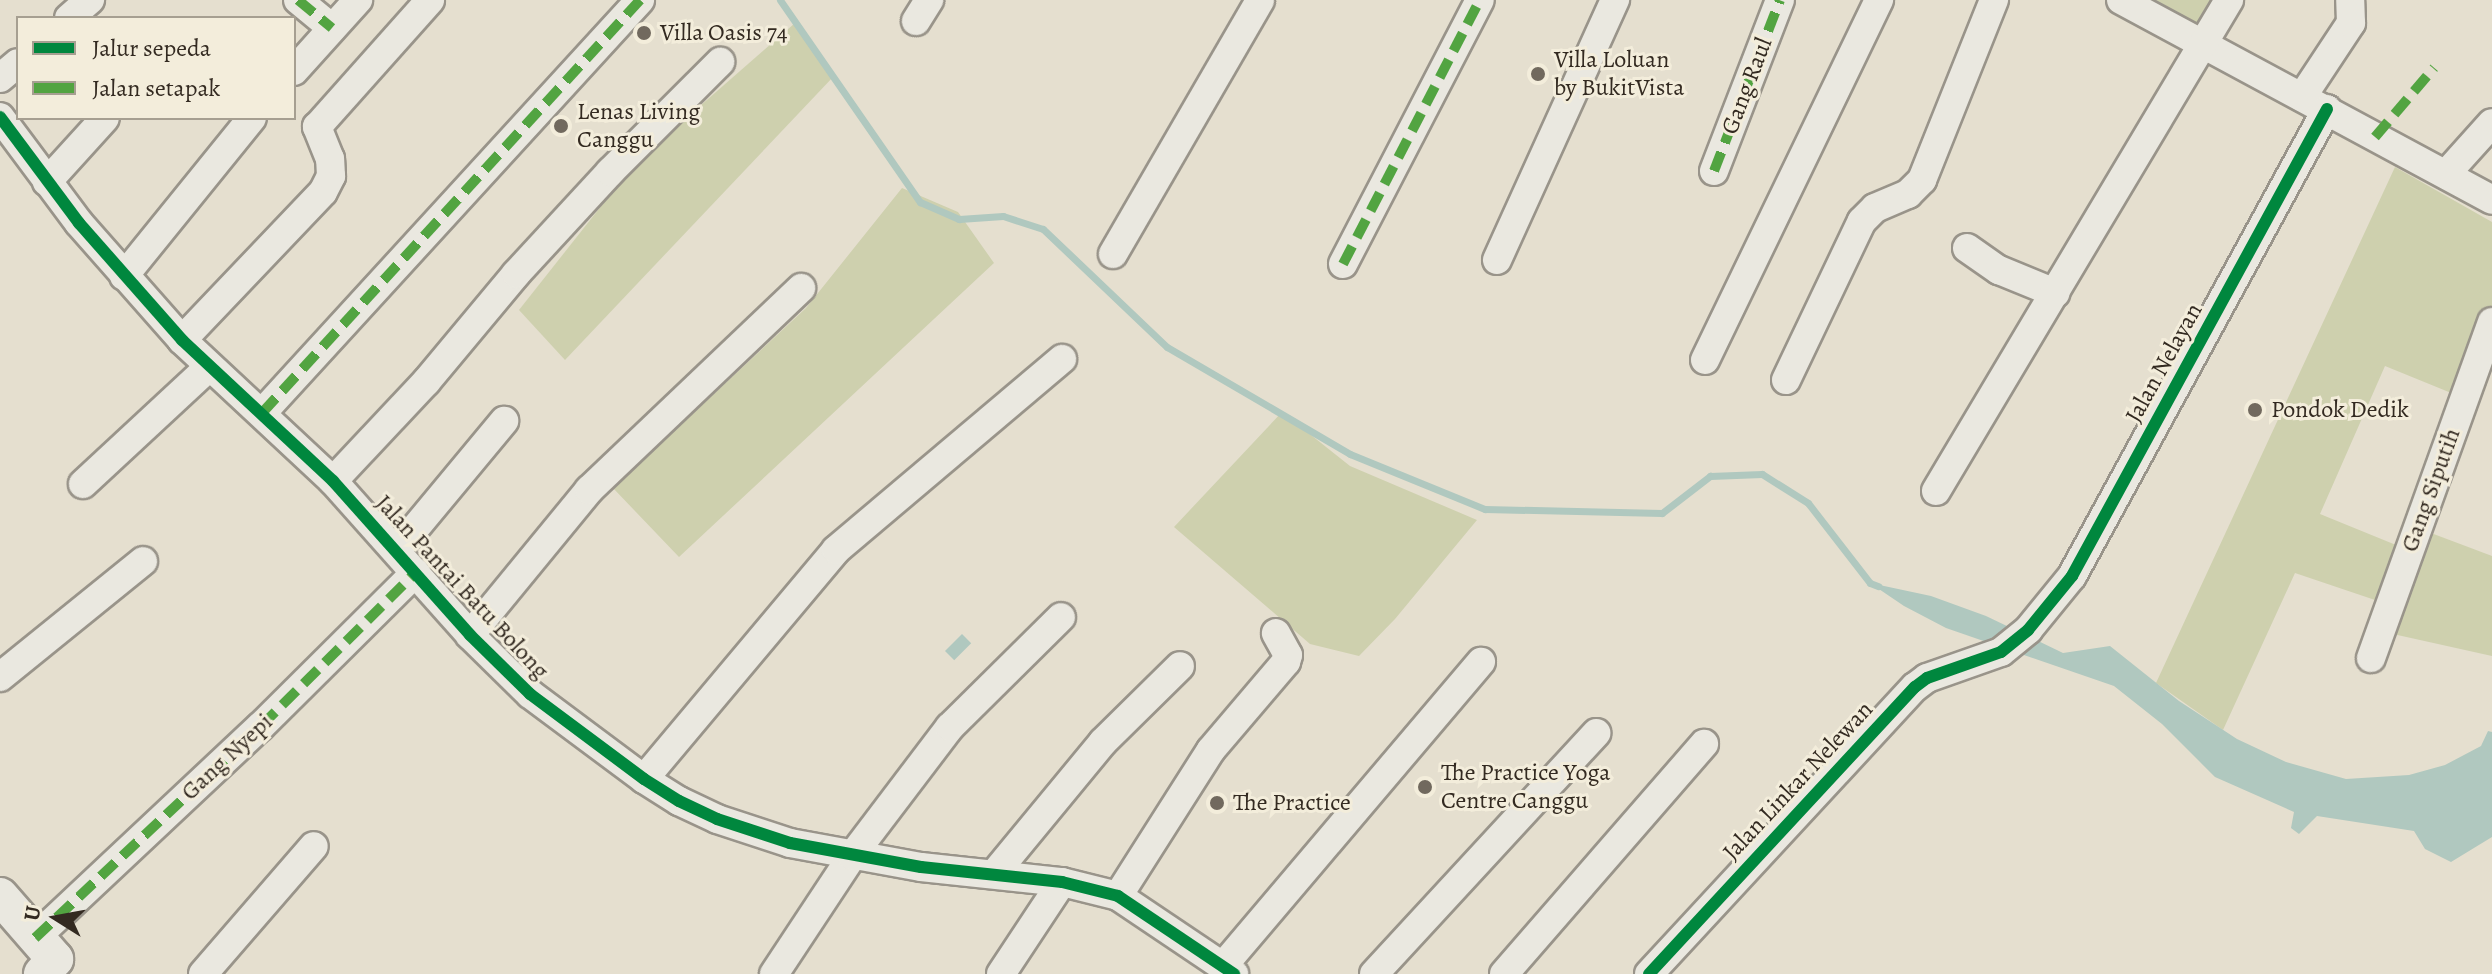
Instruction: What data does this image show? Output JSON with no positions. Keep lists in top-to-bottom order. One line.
{"streets":{"street":["Gang Raul","Jalan Nelayan","Gang Siputih","Jalan Pantai Batu Bolong","Gang Nyepi","Jalan Linkar Nelewan"]},"crossings":[["Jalan Nelayan","Jalan Linkar Nelewan"],["Jalan Pantai Batu Bolong","Gang Nyepi"]],"places":["Villa Oasis 74","Villa Loluan by BukitVista","Lenas Living Canggu","Pondok Dedik","The Practice Yoga Centre Canggu","The Practice"],"legend":["Jalur sepeda","Jalan setapak"],"north":"left"}
